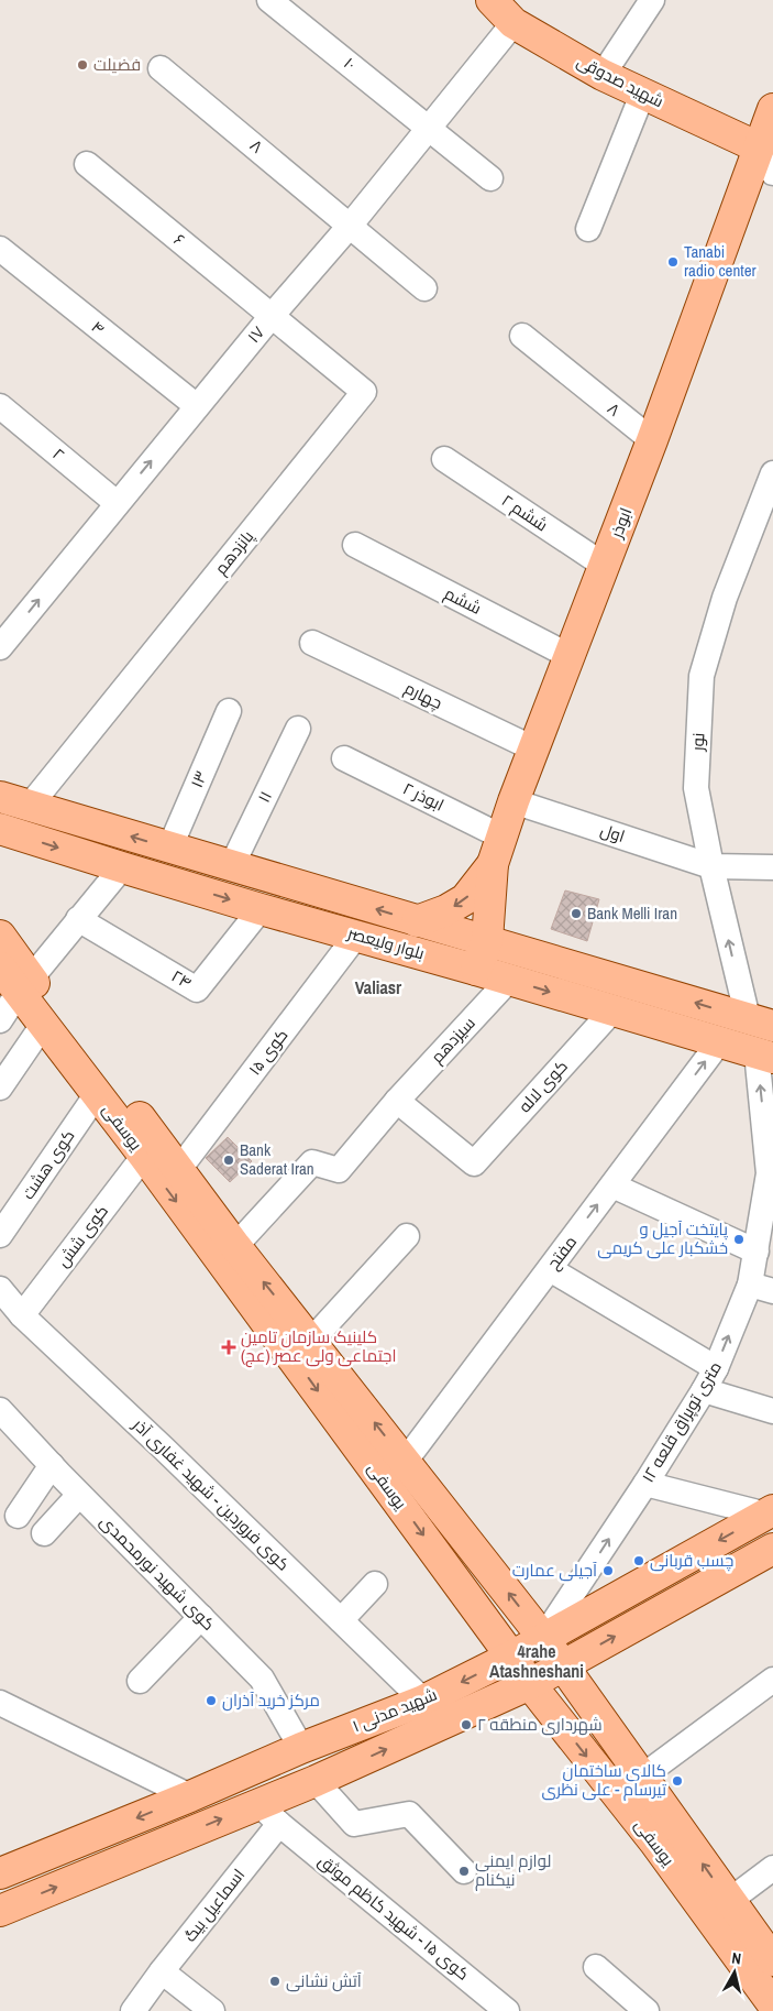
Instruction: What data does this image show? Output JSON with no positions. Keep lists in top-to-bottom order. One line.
{"streets":{"main road":["شهید صدوقی","ابوذر","بلوار ولیعصر","یوسفی","شهید مدنی ۱"],"street":["۱۰","۸","۶","۴","۱۷","۲","ششم ۲","پانزدهم","ششم","چهارم","نور","۱۳","۱۱","۲ ابوذر","اول","۲۴","سیزدهم","کوی ۱۵","کوی لاله","کوی هشت","کوی شش","مفتح","۱۲ متری توپراق قلعه","کوی فروردین - شهید غفاری آذر","کوی شهید نورمحمدی","اسماعیل بیگ","کوی ۱۵ - شهید کاظم موثق"]},"crossings":[["۱۰","۱۷"],["شهید صدوقی","۱۷"],["شهید صدوقی","ابوذر"],["۸","۱۷"],["۸","ابوذر"],["۶","۱۷"],["۶","پانزدهم"],["۴","۱۷"],["۱۷","۲"],["۱۷","پانزدهم"],["ششم ۲","ابوذر"],["ابوذر","ششم"],["ابوذر","چهارم"],["ابوذر","۲ ابوذر"],["ابوذر","اول"],["ابوذر","بلوار ولیعصر"],["پانزدهم","بلوار ولیعصر"],["نور","اول"],["نور","بلوار ولیعصر"],["۱۳","بلوار ولیعصر"],["۱۱","بلوار ولیعصر"],["بلوار ولیعصر","۲۴"],["بلوار ولیعصر","سیزدهم"],["بلوار ولیعصر","کوی ۱۵"],["بلوار ولیعصر","کوی لاله"],["بلوار ولیعصر","مفتح"],["بلوار ولیعصر","۱۲ متری توپراق قلعه"],["سیزدهم","کوی لاله"],["سیزدهم","یوسفی"],["کوی ۱۵","یوسفی"],["یوسفی","کوی هشت"],["یوسفی","کوی شش"],["یوسفی","مفتح"],["یوسفی","۱۲ متری توپراق قلعه"],["یوسفی","شهید مدنی ۱"],["کوی شش","کوی فروردین - شهید غفاری آذر"],["۱۲ متری توپراق قلعه","شهید مدنی ۱"],["کوی فروردین - شهید غفاری آذر","شهید مدنی ۱"],["کوی شهید نورمحمدی","شهید مدنی ۱"],["شهید مدنی ۱","اسماعیل بیگ"],["شهید مدنی ۱","کوی ۱۵ - شهید کاظم موثق"],["اسماعیل بیگ","کوی ۱۵ - شهید کاظم موثق"]],"one_way":["۱۷","مفتح","۱۲ متری توپراق قلعه"],"districts":["Valiasr","4rahe Atashneshani"],"places":{"other":["فضیلت","Tanabi radio center","Bank Melli Iran","Bank Saderat Iran","پایتخت آجیل و خشکبار علی کریمی","چسب قربانی","آجیلی عمارت","مرکز خرید آذران","شهرداری منطقه ۲","کالای ساختمان تیرسام - علی نظری","لوازم ایمنی نیکنام","آتش نشانی"],"health":["کلینیک سازمان تامین اجتماعی ولی عصر (عج)"]},"north":"top"}
